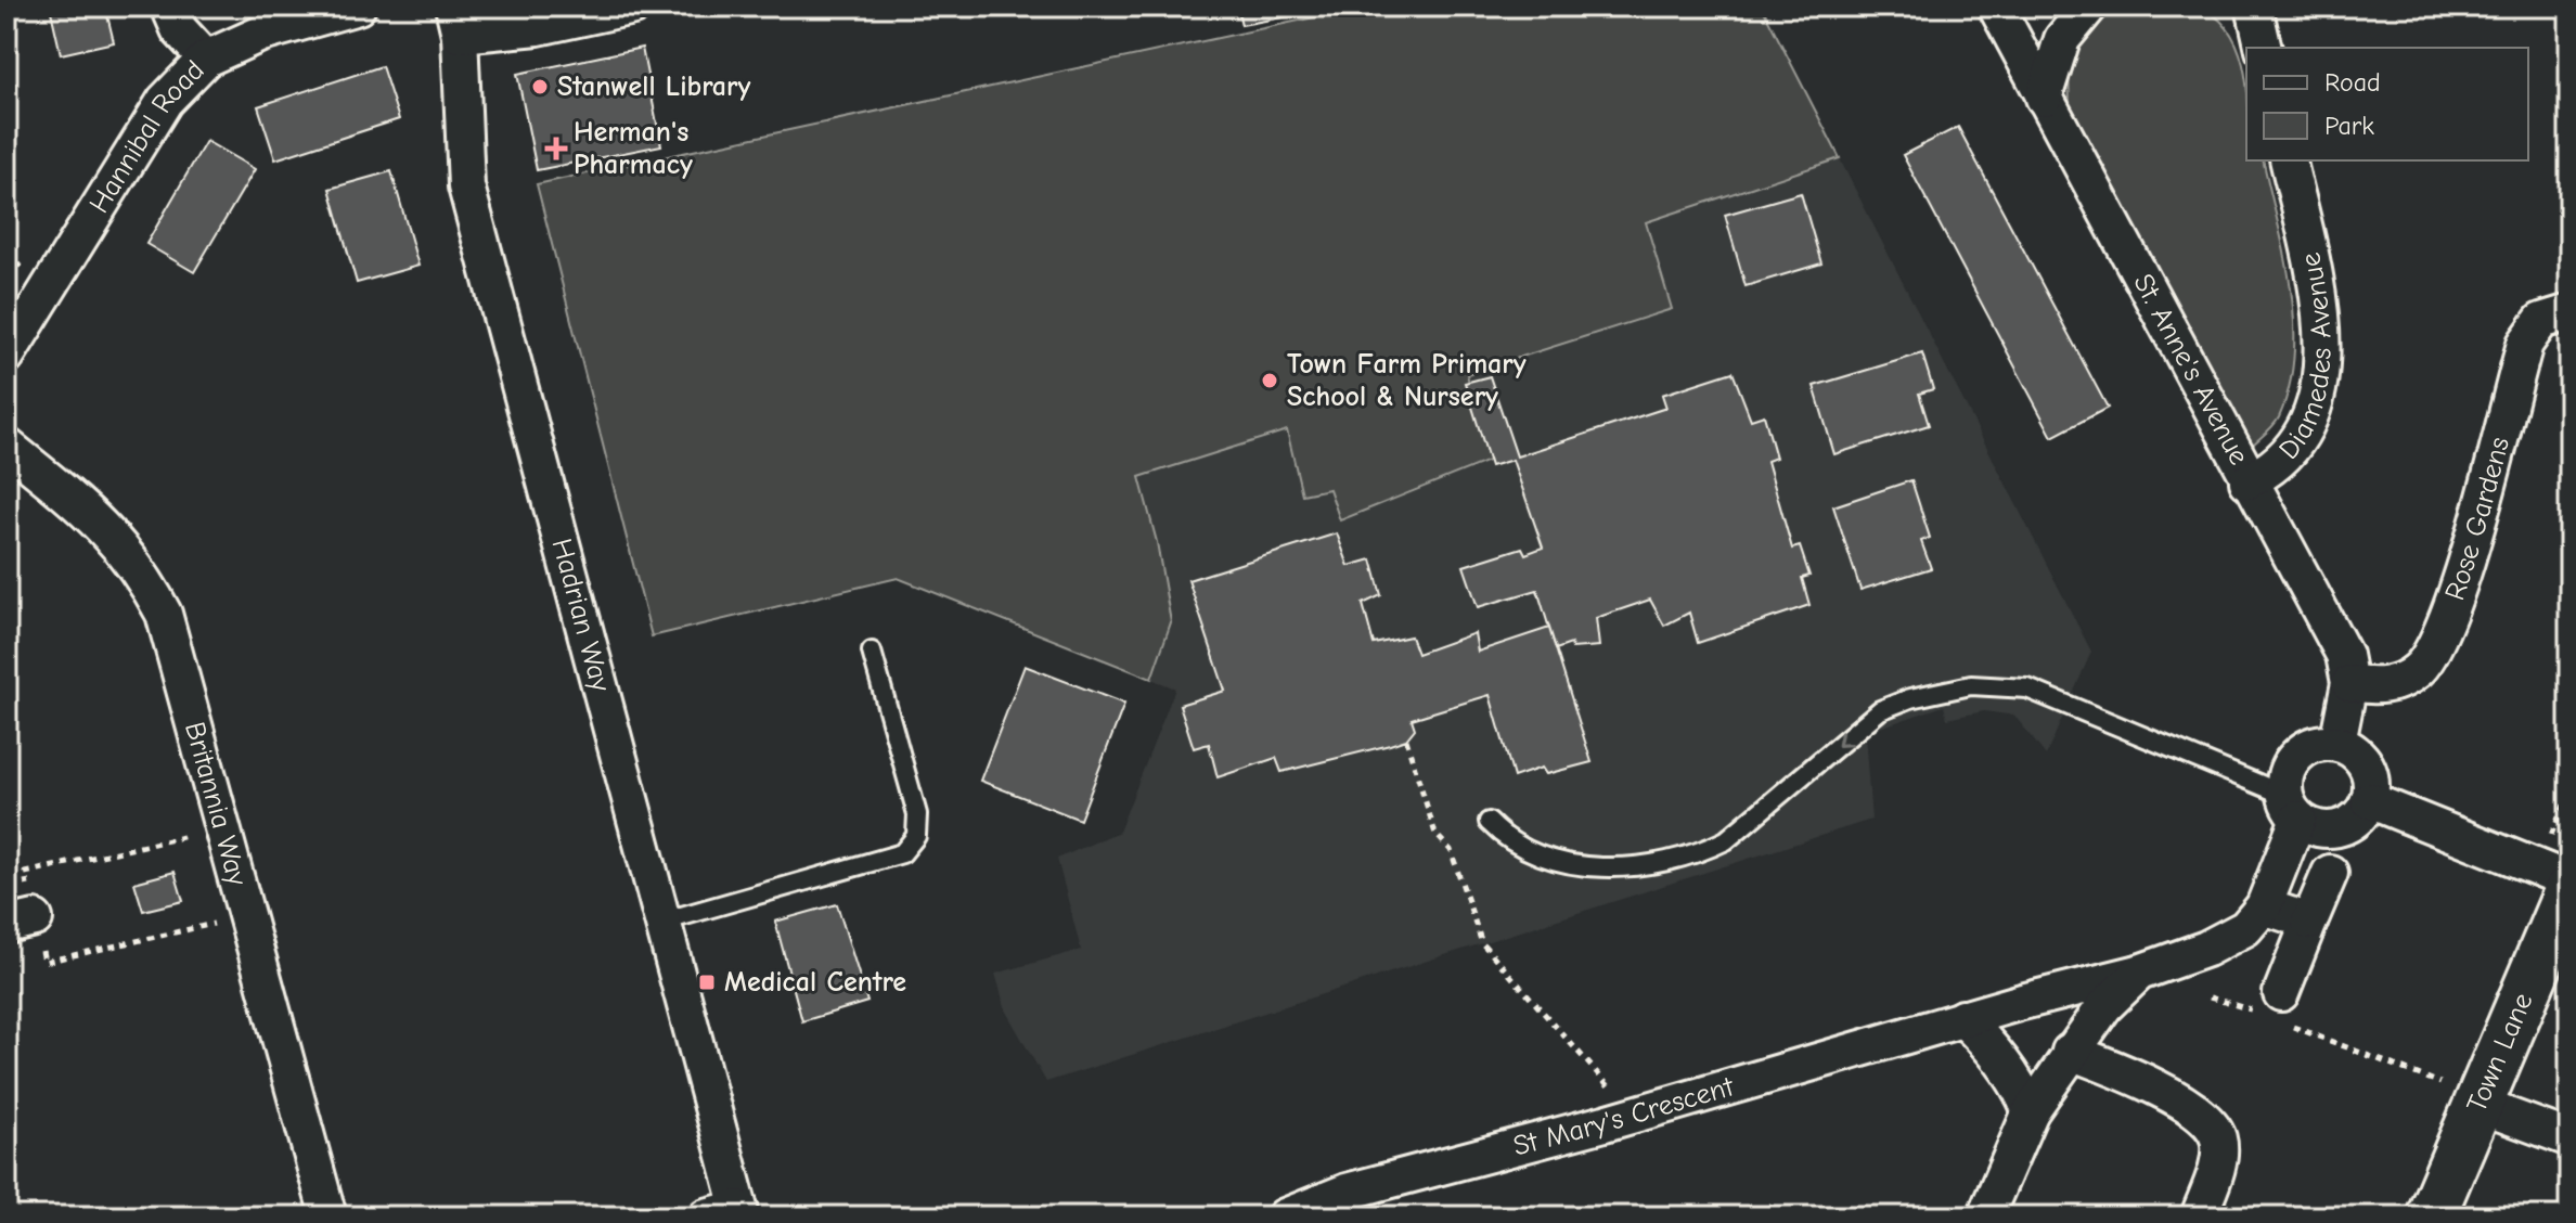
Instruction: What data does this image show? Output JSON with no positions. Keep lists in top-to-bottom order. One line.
{"streets":{"main road":["Town Lane"],"street":["Hannibal Road","Diamedes Avenue","St. Anne's Avenue","Rose Gardens","Hadrian Way","Britannia Way","St Mary's Crescent"]},"crossings":[["Diamedes Avenue","St. Anne's Avenue"],["St. Anne's Avenue","Rose Gardens"]],"places":{"other":["Stanwell Library","Town Farm Primary School & Nursery"],"health":["Herman's Pharmacy"],"transit":["Medical Centre"]},"legend":["Road","Park"]}
